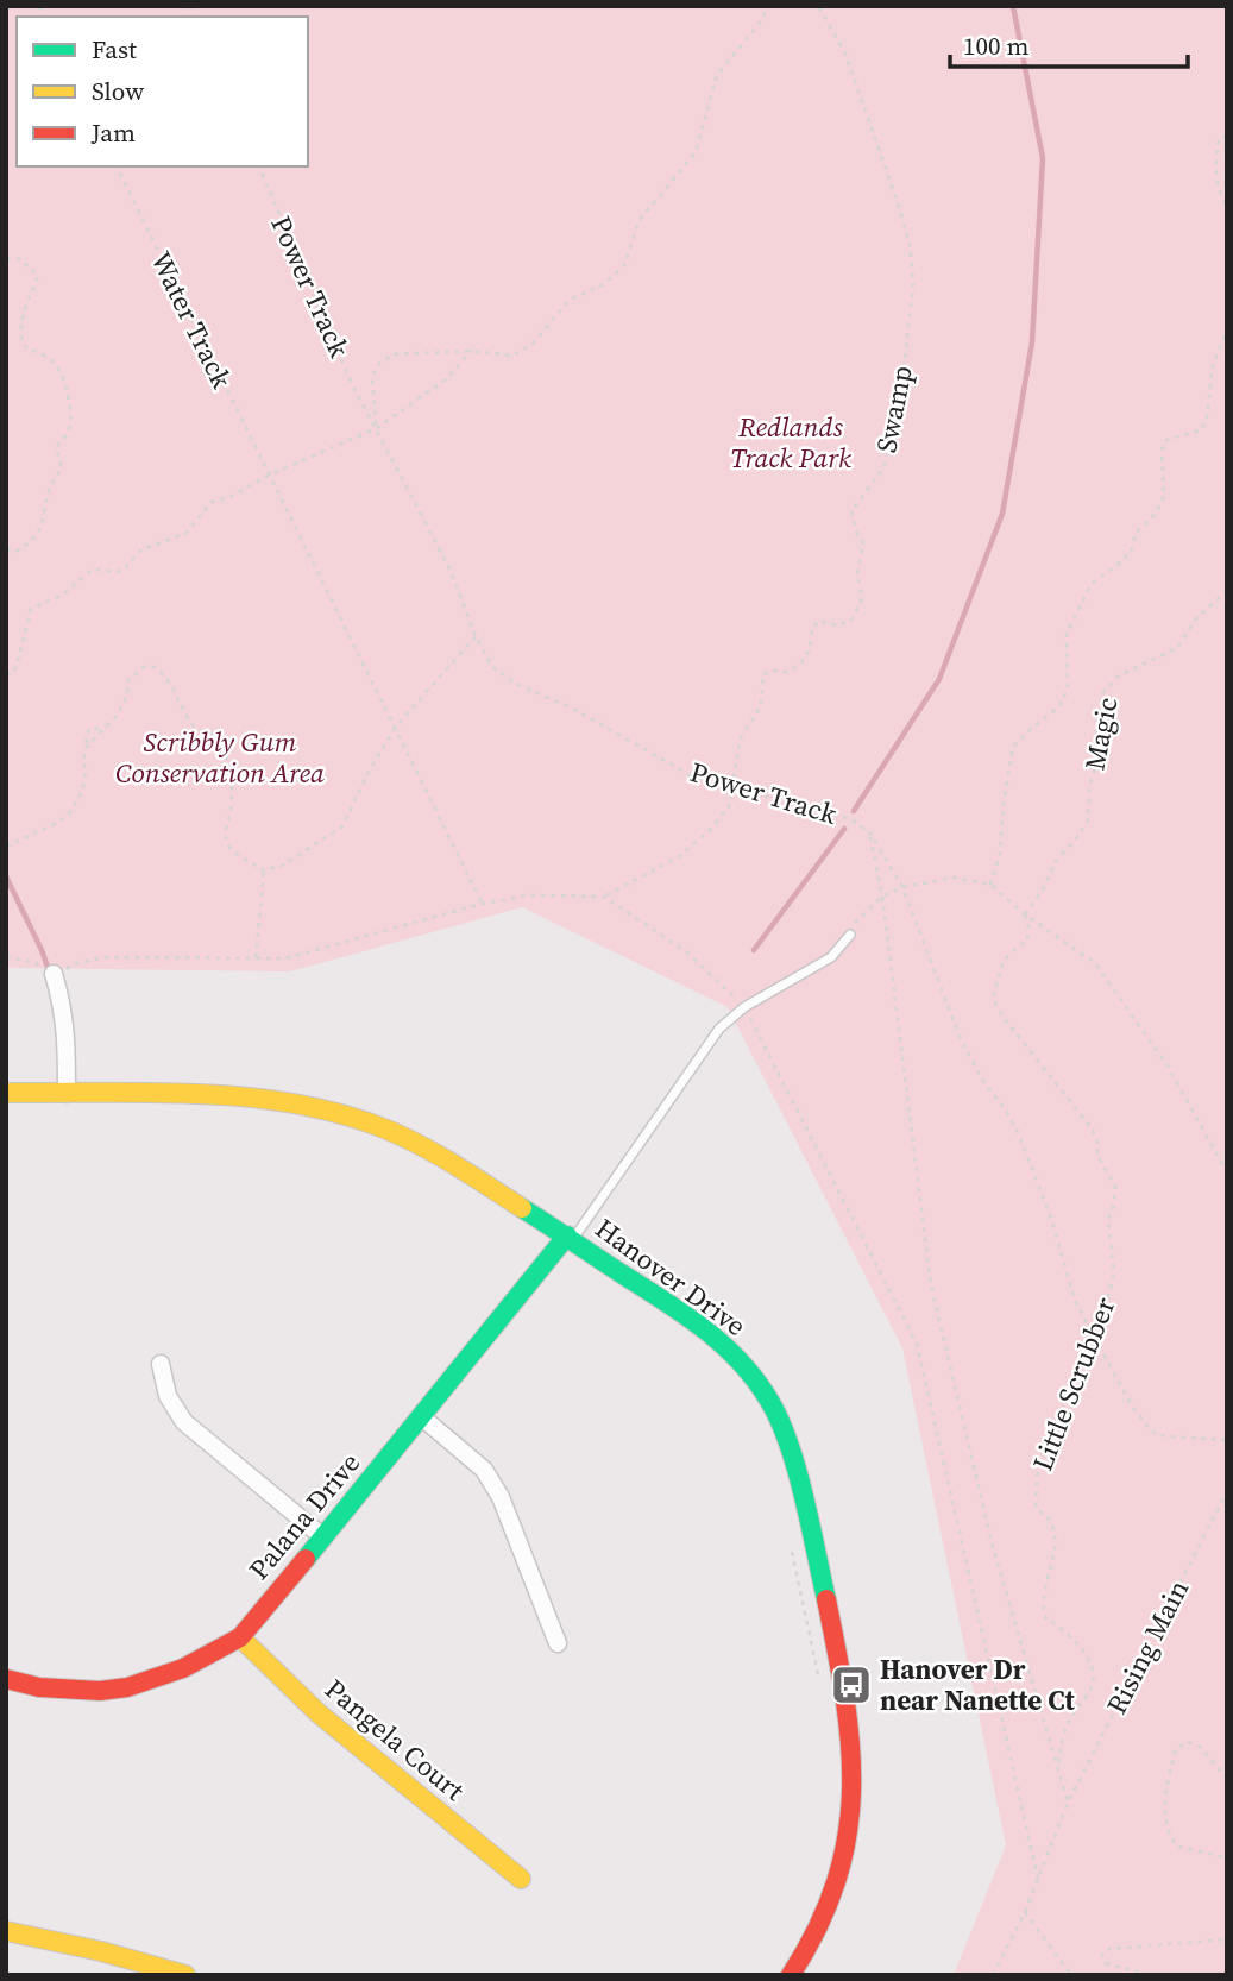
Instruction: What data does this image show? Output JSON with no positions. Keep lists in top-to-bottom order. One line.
{"streets":{"street":["Hanover Drive","Palana Drive","Pangela Court"],"path":["Power Track","Water Track","Swamp","Magic","Little Scrubber","Rising Main"]},"crossings":[["Power Track","Swamp"],["Power Track","Little Scrubber"],["Magic","Little Scrubber"],["Hanover Drive","Palana Drive"],["Palana Drive","Pangela Court"]],"parks":["Redlands Track Park","Scribbly Gum Conservation Area"],"places":{"bus stop":["Hanover Dr near Nanette Ct"]},"legend":["Fast","Slow","Jam"],"scale_bar":"100 m"}
